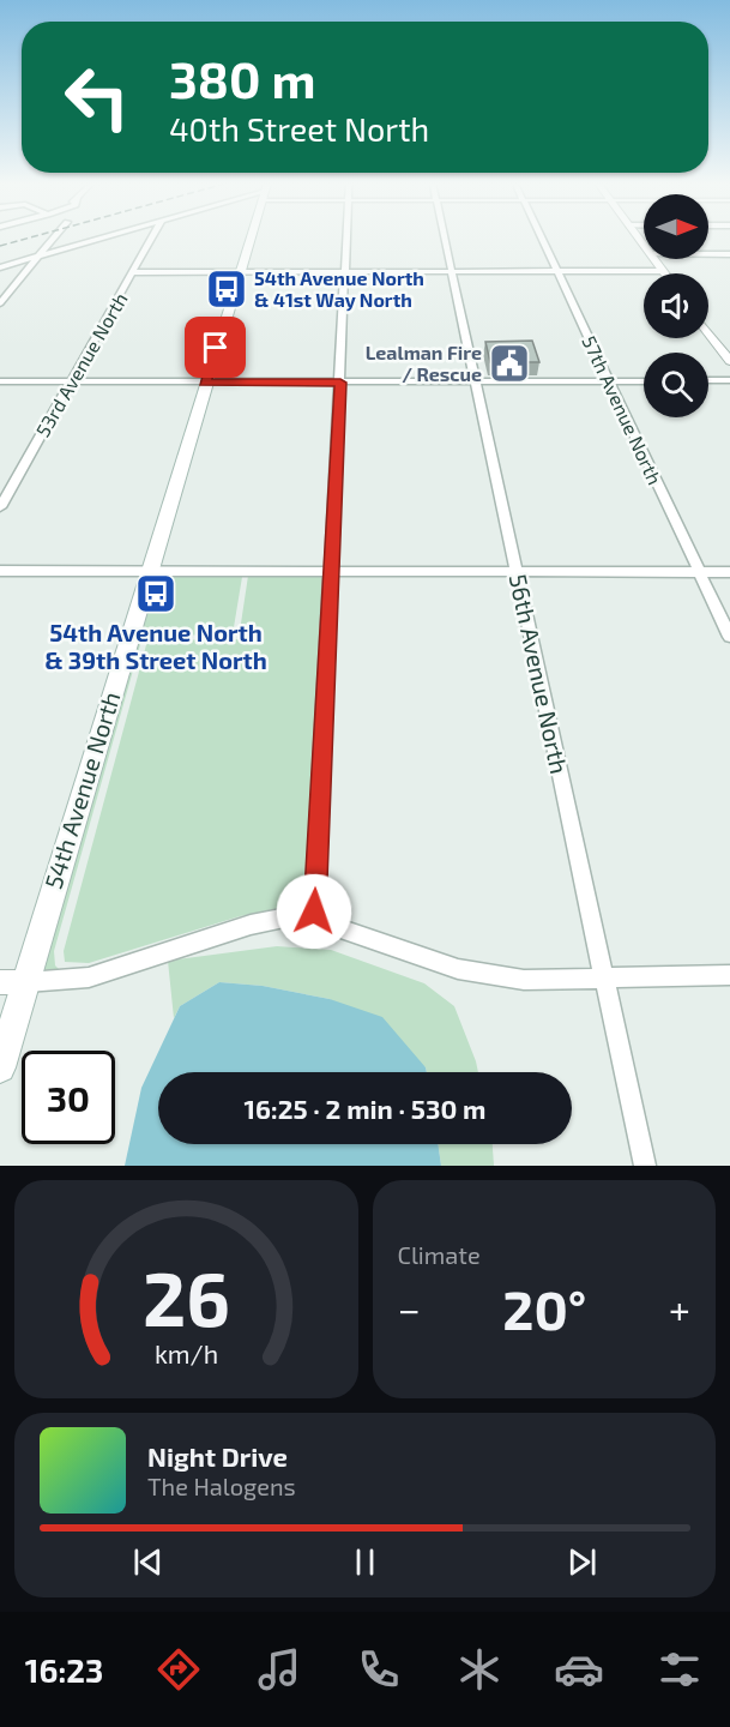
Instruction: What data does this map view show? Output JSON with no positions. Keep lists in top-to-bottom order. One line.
{"streets":{"main road":["54th Avenue North"],"street":["53rd Avenue North","57th Avenue North","56th Avenue North"]},"places":{"bus stop":["54th Avenue North & 41st Way North","54th Avenue North & 39th Street North"],"public building":["Lealman Fire / Rescue"]},"north":"right","page":{"turn":["380 m","40th Street North"],"limit":"30","trip":"16:25 · 2 min · 530 m","tile":"Climate","heat":["−","20°","+"],"song":["Night Drive","The Halogens"],"tabs":"16:23","gauge":["26","km/h"]}}
